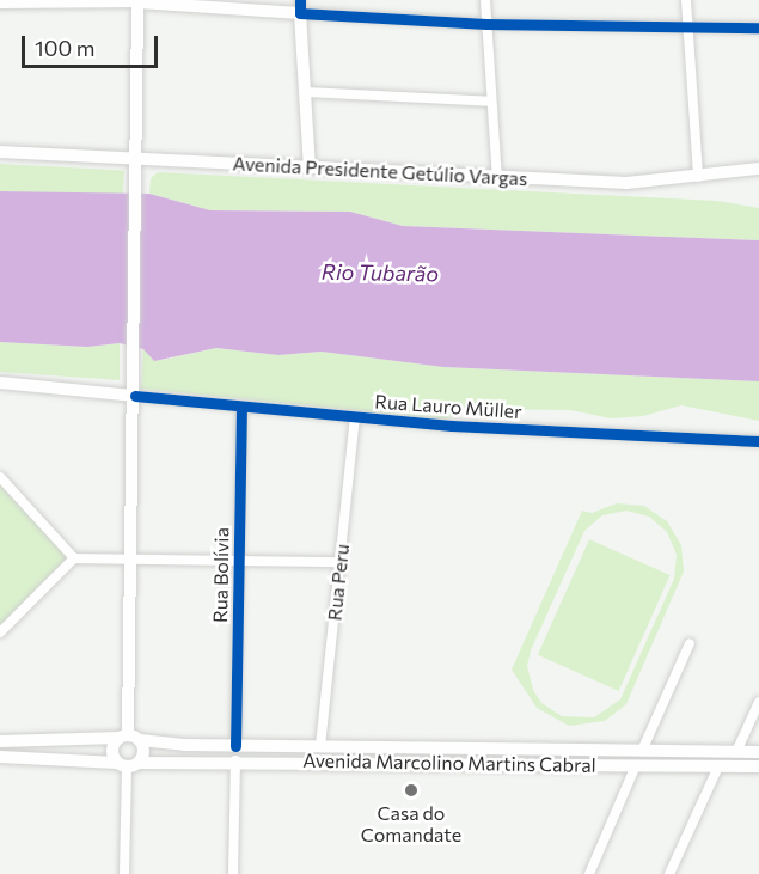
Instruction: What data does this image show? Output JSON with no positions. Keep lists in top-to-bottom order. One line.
{"streets":{"main road":["Avenida Presidente Getúlio Vargas","Rua Lauro Müller","Avenida Marcolino Martins Cabral"],"street":["Rua Bolívia","Rua Peru"]},"crossings":[["Rua Lauro Müller","Rua Bolívia"],["Rua Lauro Müller","Rua Peru"],["Rua Bolívia","Avenida Marcolino Martins Cabral"],["Rua Peru","Avenida Marcolino Martins Cabral"]],"water":["Rio Tubarão"],"places":["Casa do Comandate"],"scale_bar":"100 m"}
